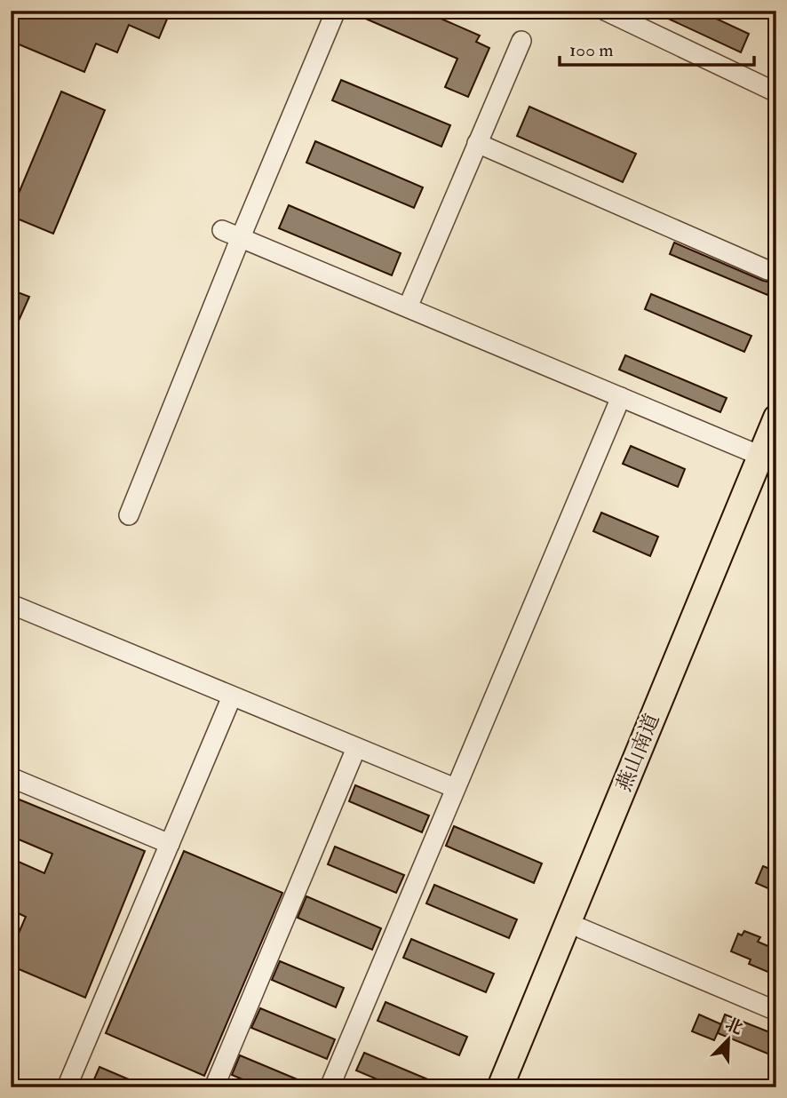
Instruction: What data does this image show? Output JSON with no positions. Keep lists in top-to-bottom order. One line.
{"streets":{"main road":["燕山南道"]},"scale_bar":"100 m","north":"top right"}
